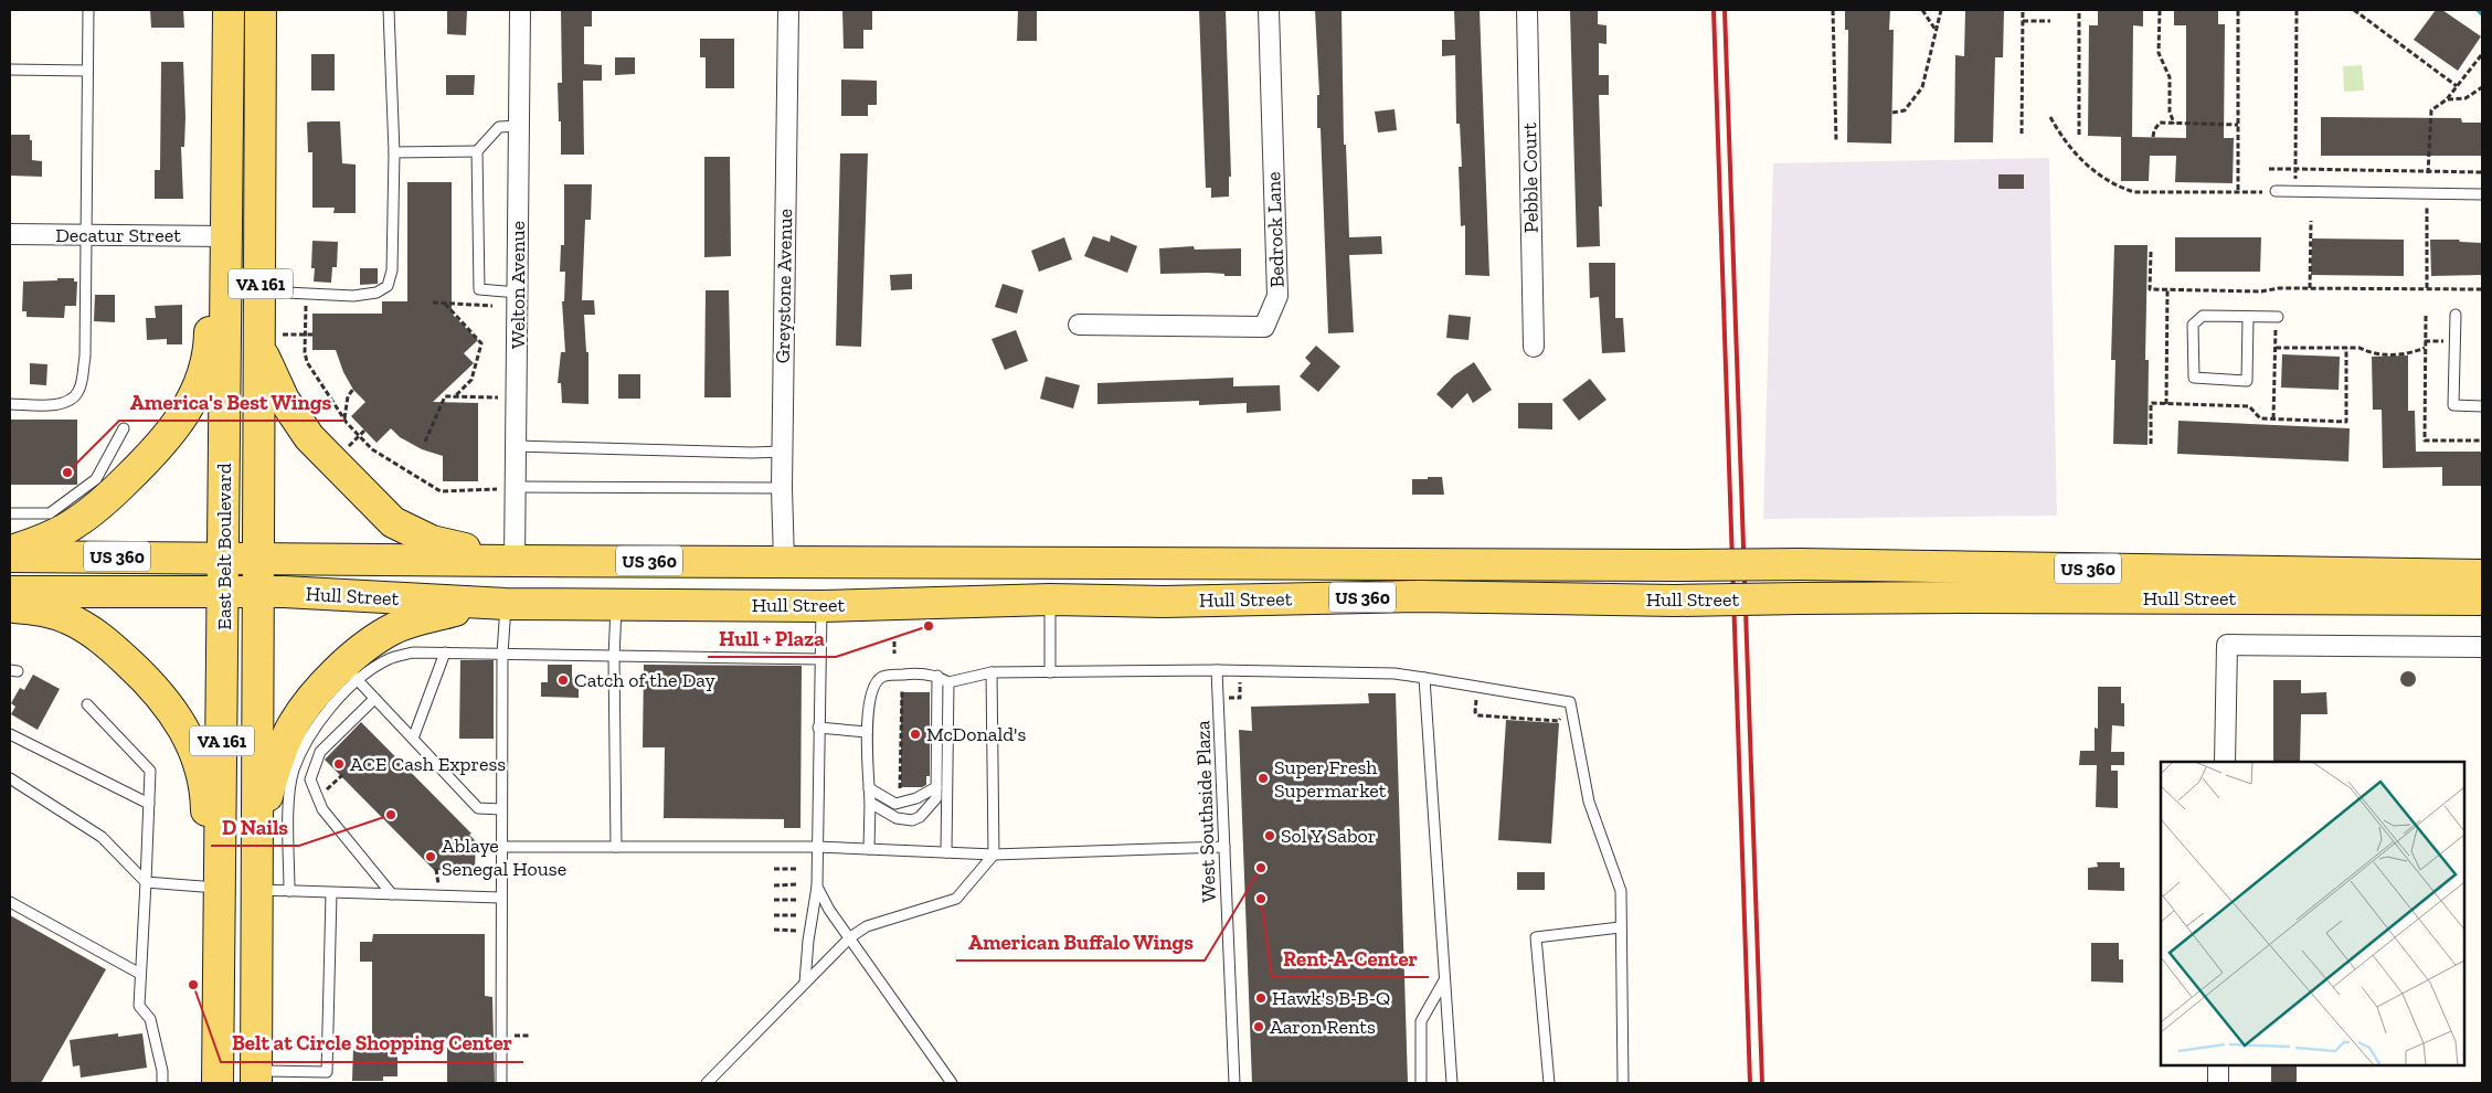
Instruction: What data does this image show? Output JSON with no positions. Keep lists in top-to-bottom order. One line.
{"streets":{"main road":["VA 161","East Belt Boulevard","US 360","Hull Street"],"street":["Pebble Court","Bedrock Lane","Decatur Street","Welton Avenue","Greystone Avenue"],"lane":["West Southside Plaza"]},"crossings":[["Decatur Street","East Belt Boulevard"],["Welton Avenue","Hull Street"],["Greystone Avenue","Hull Street"],["East Belt Boulevard","Hull Street"]],"places":["America's Best Wings","Hull + Plaza","Catch of the Day","McDonald's","ACE Cash Express","Super Fresh Supermarket","D Nails","Sol Y Sabor","Ablaye Senegal House","American Buffalo Wings","Rent-A-Center","Belt at Circle Shopping Center","Hawk's B-B-Q","Aaron Rents"]}
